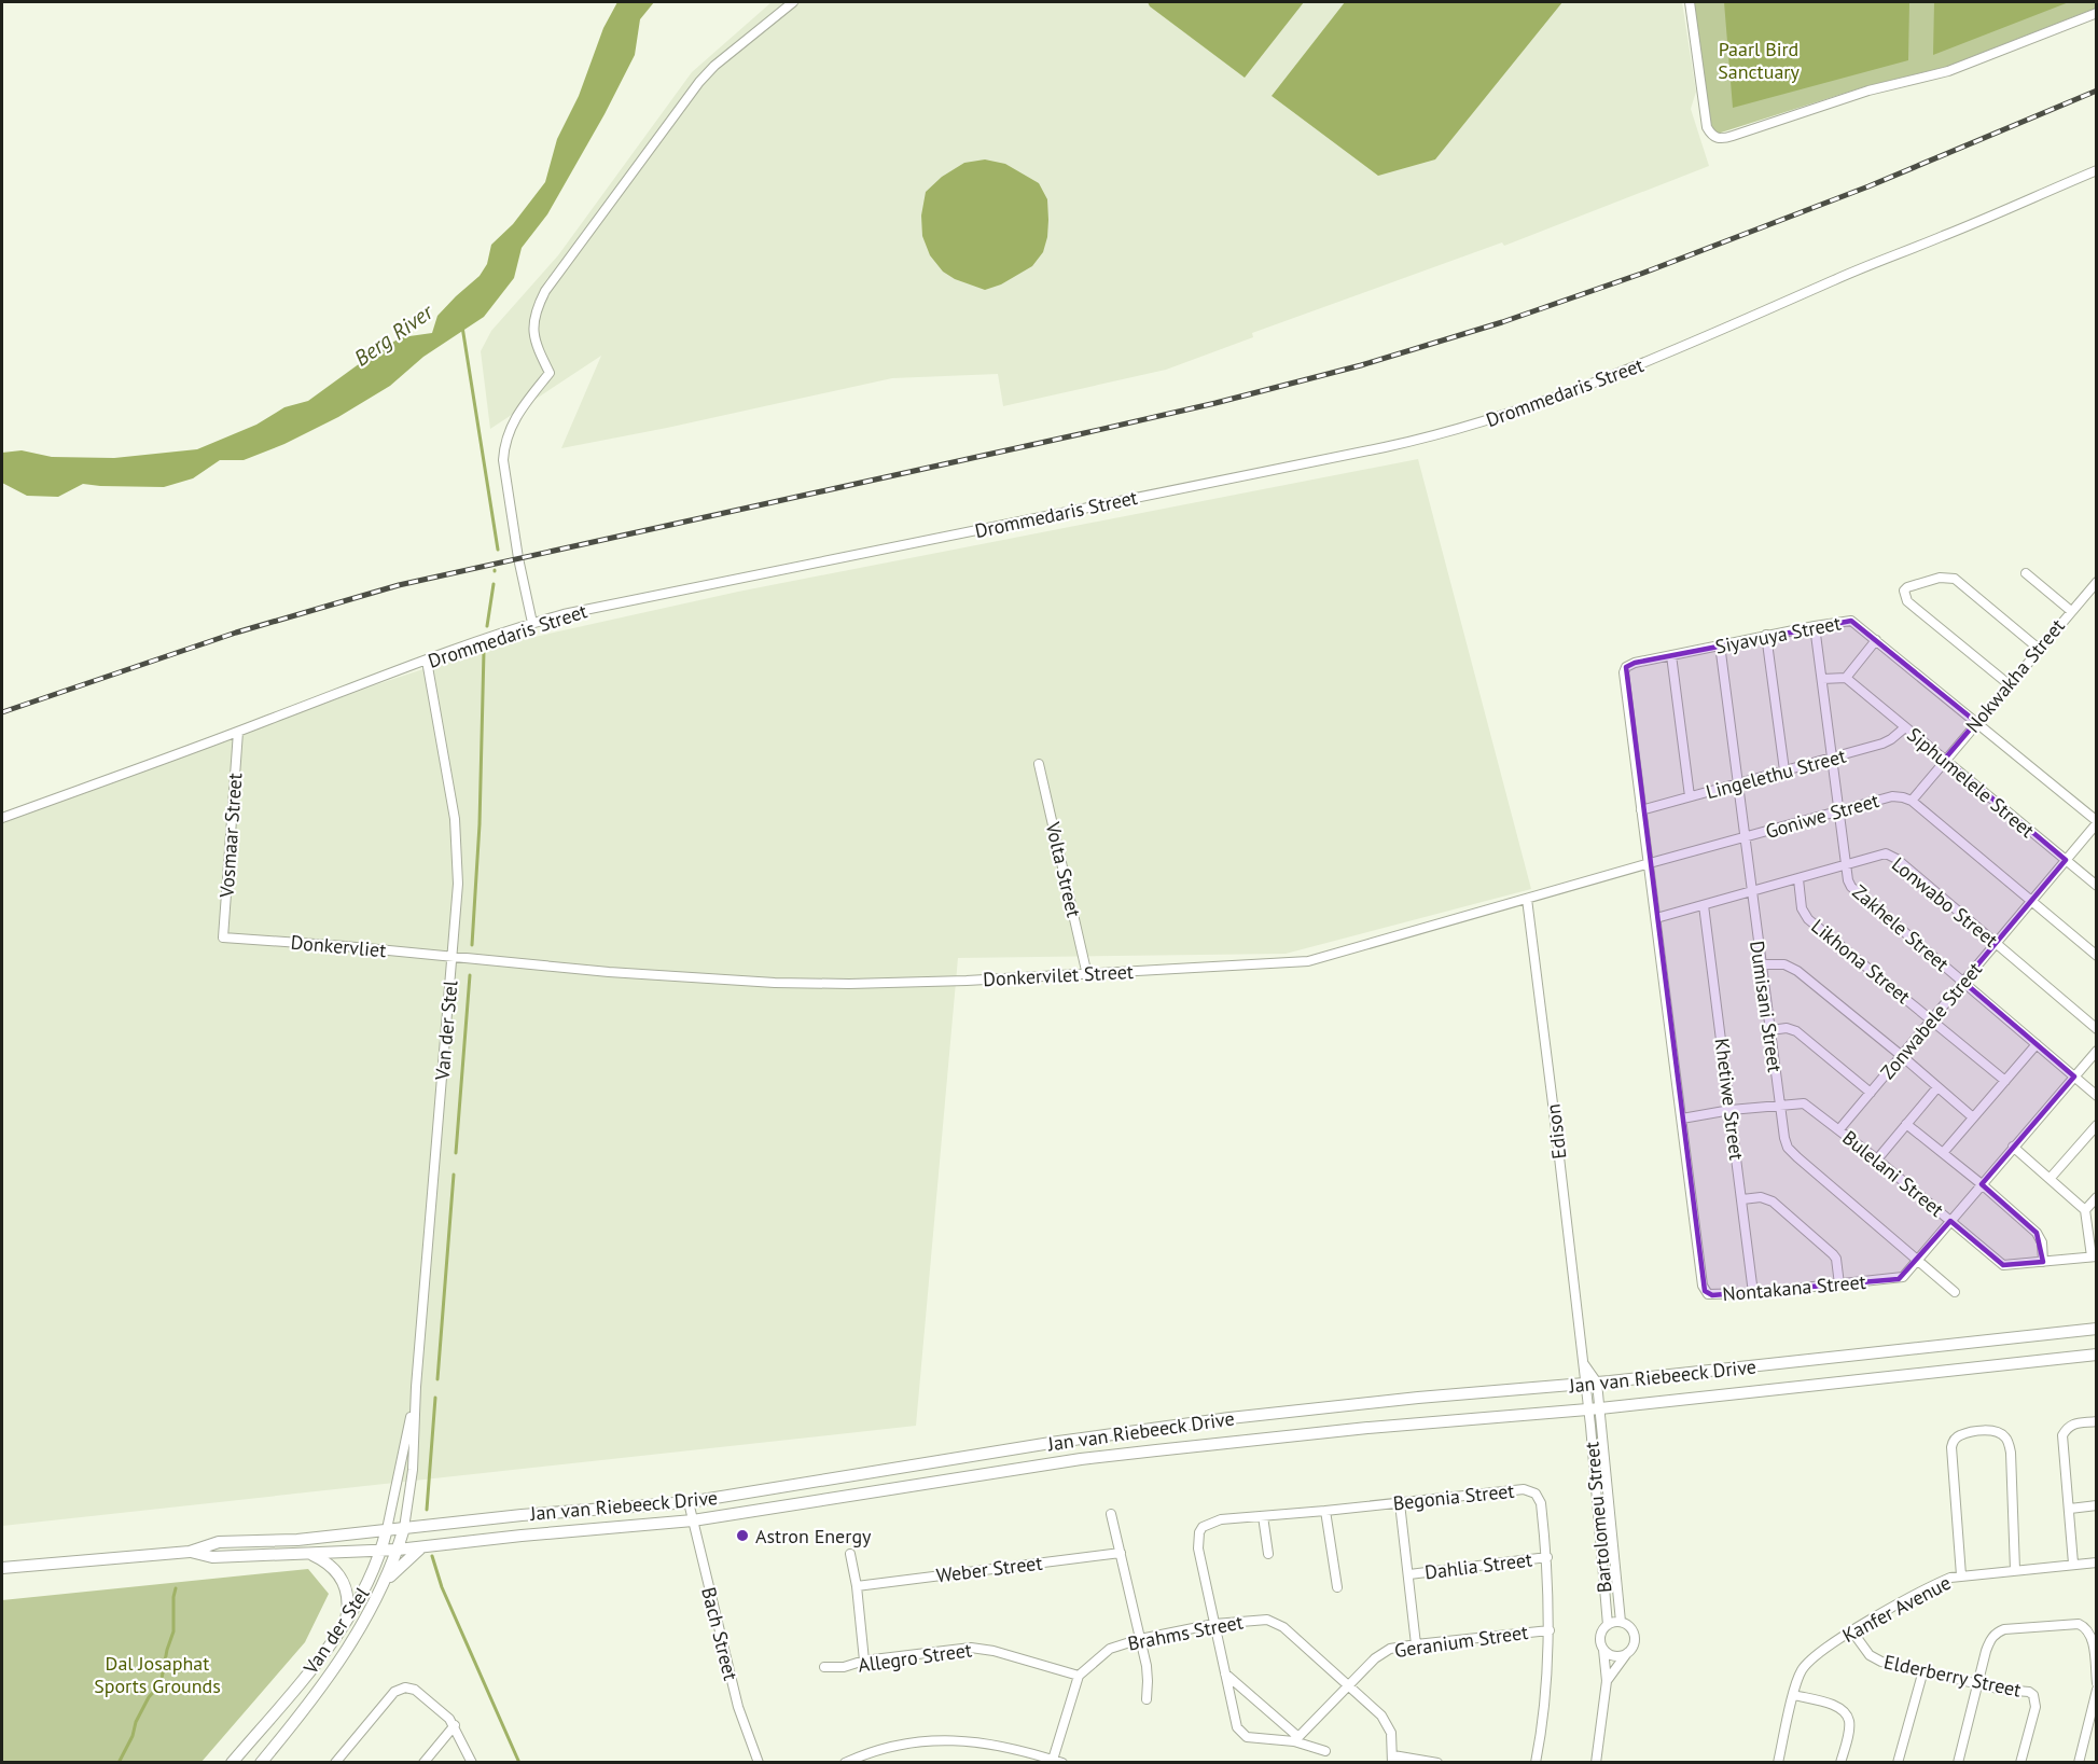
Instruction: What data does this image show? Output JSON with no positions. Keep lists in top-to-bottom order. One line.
{"streets":{"main road":["Van der Stel","Jan van Riebeeck Drive"],"street":["Drommedaris Street","Siyavuya Street","Nokwakha Street","Lingelethu Street","Siphumelele Street","Goniwe Street","Vosmaar Street","Volta Street","Lonwabo Street","Zakhele Street","Donkervliet","Likhona Street","Donkervilet Street","Dumisani Street","Zonwabele Street","Khetiwe Street","Edison","Bulelani Street","Nontakana Street","Begonia Street","Bartolomeu Street","Dahlia Street","Weber Street","Kanfer Avenue","Brahms Street","Bach Street","Geranium Street","Allegro Street","Elderberry Street"]},"crossings":[["Drommedaris Street","Vosmaar Street"],["Drommedaris Street","Van der Stel"],["Siyavuya Street","Nokwakha Street"],["Siyavuya Street","Lingelethu Street"],["Siyavuya Street","Goniwe Street"],["Siyavuya Street","Donkervilet Street"],["Siyavuya Street","Dumisani Street"],["Siyavuya Street","Zonwabele Street"],["Siyavuya Street","Nontakana Street"],["Nokwakha Street","Siphumelele Street"],["Nokwakha Street","Goniwe Street"],["Lingelethu Street","Siphumelele Street"],["Lingelethu Street","Dumisani Street"],["Siphumelele Street","Zonwabele Street"],["Goniwe Street","Zakhele Street"],["Goniwe Street","Donkervilet Street"],["Goniwe Street","Dumisani Street"],["Goniwe Street","Nontakana Street"],["Vosmaar Street","Donkervliet"],["Volta Street","Donkervilet Street"],["Lonwabo Street","Zakhele Street"],["Lonwabo Street","Likhona Street"],["Lonwabo Street","Dumisani Street"],["Lonwabo Street","Zonwabele Street"],["Lonwabo Street","Khetiwe Street"],["Lonwabo Street","Nontakana Street"],["Zakhele Street","Zonwabele Street"],["Zakhele Street","Nontakana Street"],["Donkervliet","Donkervilet Street"],["Donkervliet","Van der Stel"],["Likhona Street","Zonwabele Street"],["Donkervilet Street","Van der Stel"],["Donkervilet Street","Edison"],["Donkervilet Street","Nontakana Street"],["Dumisani Street","Bulelani Street"],["Dumisani Street","Nontakana Street"],["Zonwabele Street","Bulelani Street"],["Van der Stel","Jan van Riebeeck Drive"],["Khetiwe Street","Bulelani Street"],["Khetiwe Street","Nontakana Street"],["Edison","Jan van Riebeeck Drive"],["Edison","Bartolomeu Street"],["Bulelani Street","Nontakana Street"],["Jan van Riebeeck Drive","Bartolomeu Street"],["Jan van Riebeeck Drive","Bach Street"],["Begonia Street","Dahlia Street"],["Begonia Street","Brahms Street"],["Begonia Street","Geranium Street"],["Kanfer Avenue","Elderberry Street"],["Brahms Street","Geranium Street"],["Brahms Street","Allegro Street"]],"water":["Berg River"],"parks":["Paarl Bird Sanctuary","Dal Josaphat Sports Grounds"],"places":["Astron Energy"]}
